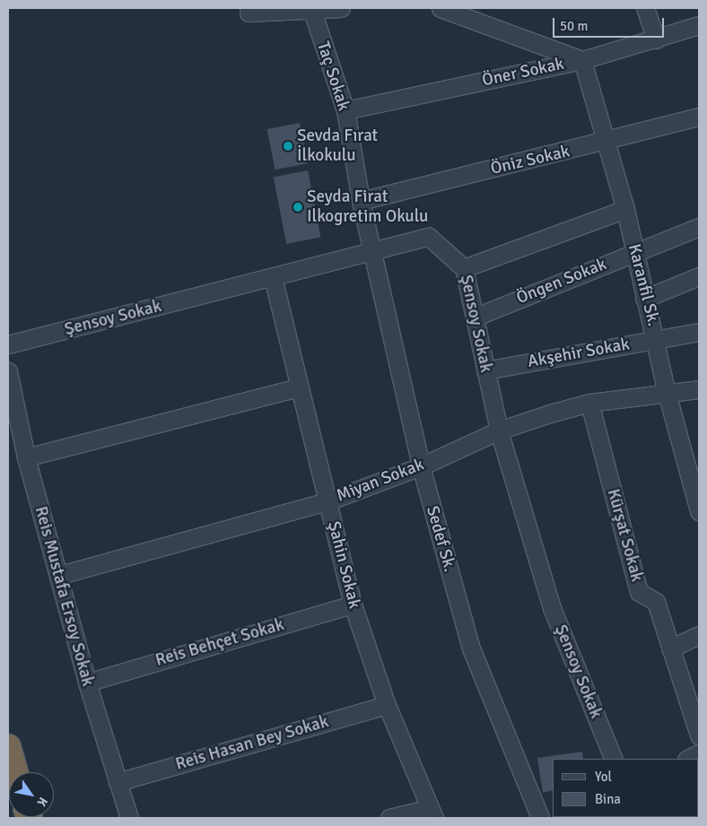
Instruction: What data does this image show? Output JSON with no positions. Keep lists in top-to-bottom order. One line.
{"streets":{"street":["Öner Sokak","Taç Sokak","Öniz Sokak","Öngen Sokak","Karanfil Sk.","Şensoy Sokak","Akşehir Sokak","Miyan Sokak","Kürşat Sokak","Sedef Sk.","Şahin Sokak","Reis Mustafa Ersoy Sokak","Reis Behçet Sokak","Reis Hasan Bey Sokak"]},"crossings":[["Öner Sokak","Taç Sokak"],["Öner Sokak","Karanfil Sk."],["Taç Sokak","Öniz Sokak"],["Taç Sokak","Şensoy Sokak"],["Taç Sokak","Sedef Sk."],["Öniz Sokak","Karanfil Sk."],["Öngen Sokak","Karanfil Sk."],["Öngen Sokak","Şensoy Sokak"],["Karanfil Sk.","Akşehir Sokak"],["Karanfil Sk.","Miyan Sokak"],["Şensoy Sokak","Akşehir Sokak"],["Şensoy Sokak","Miyan Sokak"],["Şensoy Sokak","Sedef Sk."],["Şensoy Sokak","Şahin Sokak"],["Miyan Sokak","Kürşat Sokak"],["Miyan Sokak","Sedef Sk."],["Miyan Sokak","Şahin Sokak"],["Miyan Sokak","Reis Mustafa Ersoy Sokak"],["Şahin Sokak","Reis Behçet Sokak"],["Şahin Sokak","Reis Hasan Bey Sokak"],["Reis Mustafa Ersoy Sokak","Reis Behçet Sokak"],["Reis Mustafa Ersoy Sokak","Reis Hasan Bey Sokak"]],"places":["Sevda Fırat İlkokulu","Seyda Firat Ilkogretim Okulu"],"legend":["Yol","Bina"],"scale_bar":"50 m","north":"bottom right"}
